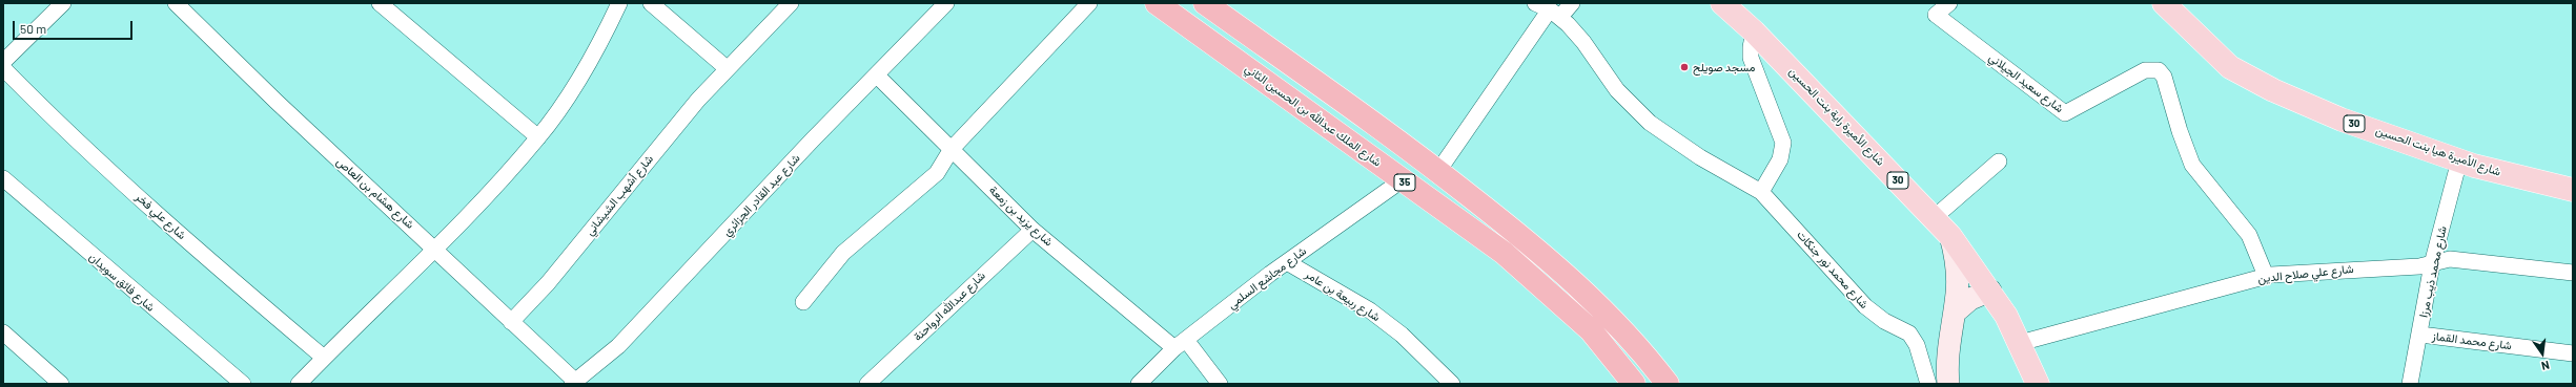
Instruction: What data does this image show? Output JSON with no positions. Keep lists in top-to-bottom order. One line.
{"streets":{"highway":["شارع الملك عبدالله بن الحسين الثاني","35"],"main road":["شارع الأميرة راية بنت الحسين","30","شارع الأميرة هيا بنت الحسين"],"street":["شارع سعيد الجيلاني","شارع هشام بن العاص","شارع أشهب الشيشاني","شارع عبد القادر الجزائري","شارع علي فخر","شارع يزيد بن زمعة","شارع محمد نور جنكات","شارع محمد ذيب مرزا","شارع علي صلاح الدين","شارع مجاشع السلمي","شارع فائق سويدان","شارع ربيعة بن عامر","شارع عبدالله الرواحنة","شارع محمد القماز"]},"crossings":[["شارع سعيد الجيلاني","شارع علي صلاح الدين"],["شارع الملك عبدالله بن الحسين الثاني","شارع مجاشع السلمي"],["شارع الأميرة راية بنت الحسين","شارع علي صلاح الدين"],["شارع الأميرة هيا بنت الحسين","شارع محمد ذيب مرزا"],["شارع هشام بن العاص","شارع أشهب الشيشاني"],["شارع هشام بن العاص","شارع عبد القادر الجزائري"],["شارع عبد القادر الجزائري","شارع يزيد بن زمعة"],["شارع يزيد بن زمعة","شارع مجاشع السلمي"],["شارع يزيد بن زمعة","شارع عبدالله الرواحنة"],["شارع محمد ذيب مرزا","شارع علي صلاح الدين"],["شارع محمد ذيب مرزا","شارع محمد القماز"],["شارع مجاشع السلمي","شارع ربيعة بن عامر"]],"places":["مسجد صويلح"],"scale_bar":"50 m","north":"bottom"}
